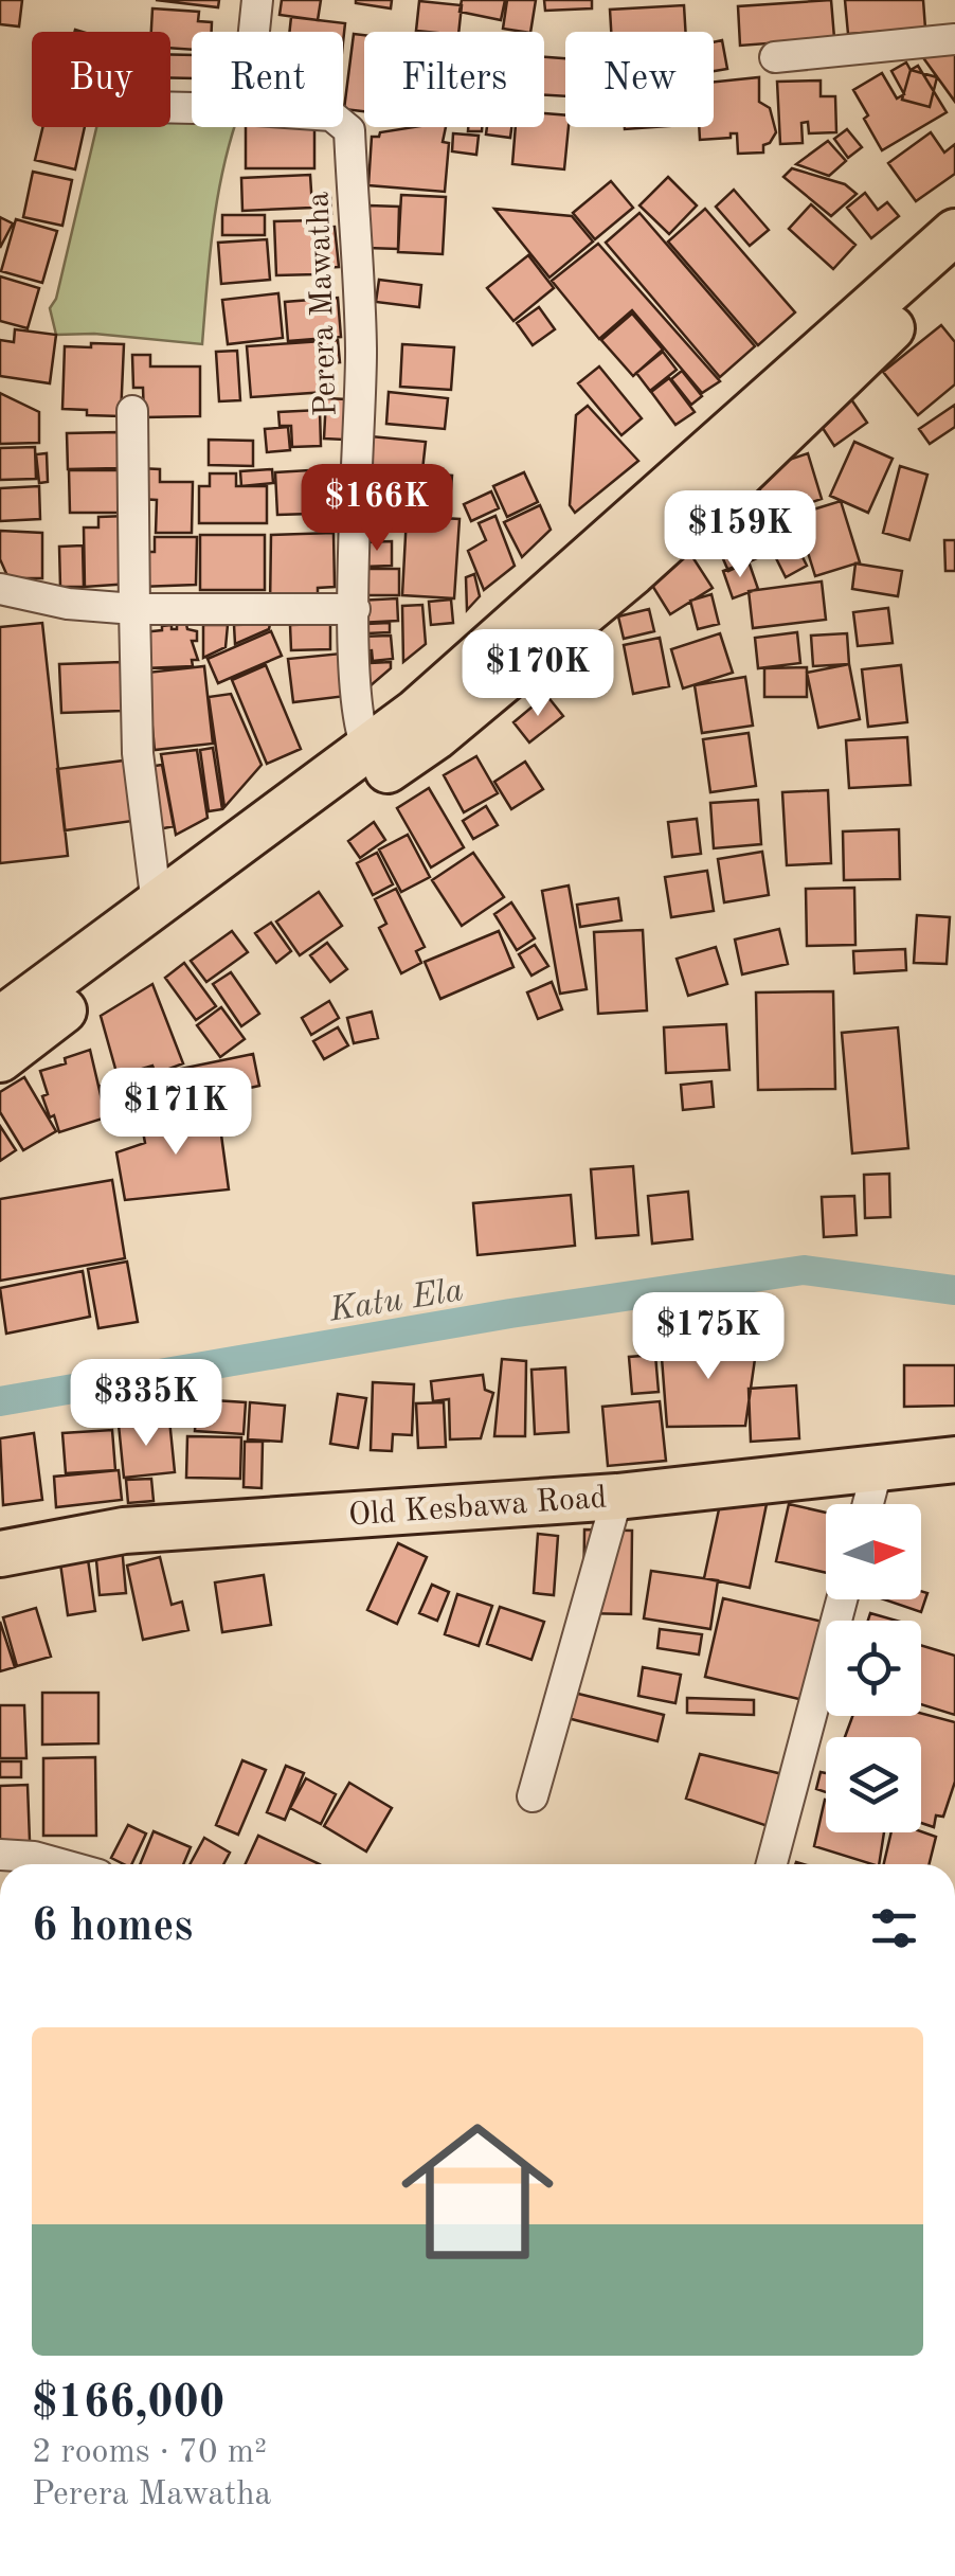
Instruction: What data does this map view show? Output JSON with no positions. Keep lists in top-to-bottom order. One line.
{"streets":{"main road":["Old Kesbawa Road"],"street":["Perera Mawatha"]},"water":["Katu Ela"],"north":"right","page":{"chip":["Buy","Rent","Filters","New"],"price":["$166K","$159K","$170K","$171K","$175K","$335K"],"heading":"6 homes","list":[{"name":"$166,000","note":"2 rooms · 70 m² · Perera Mawatha"}]}}
